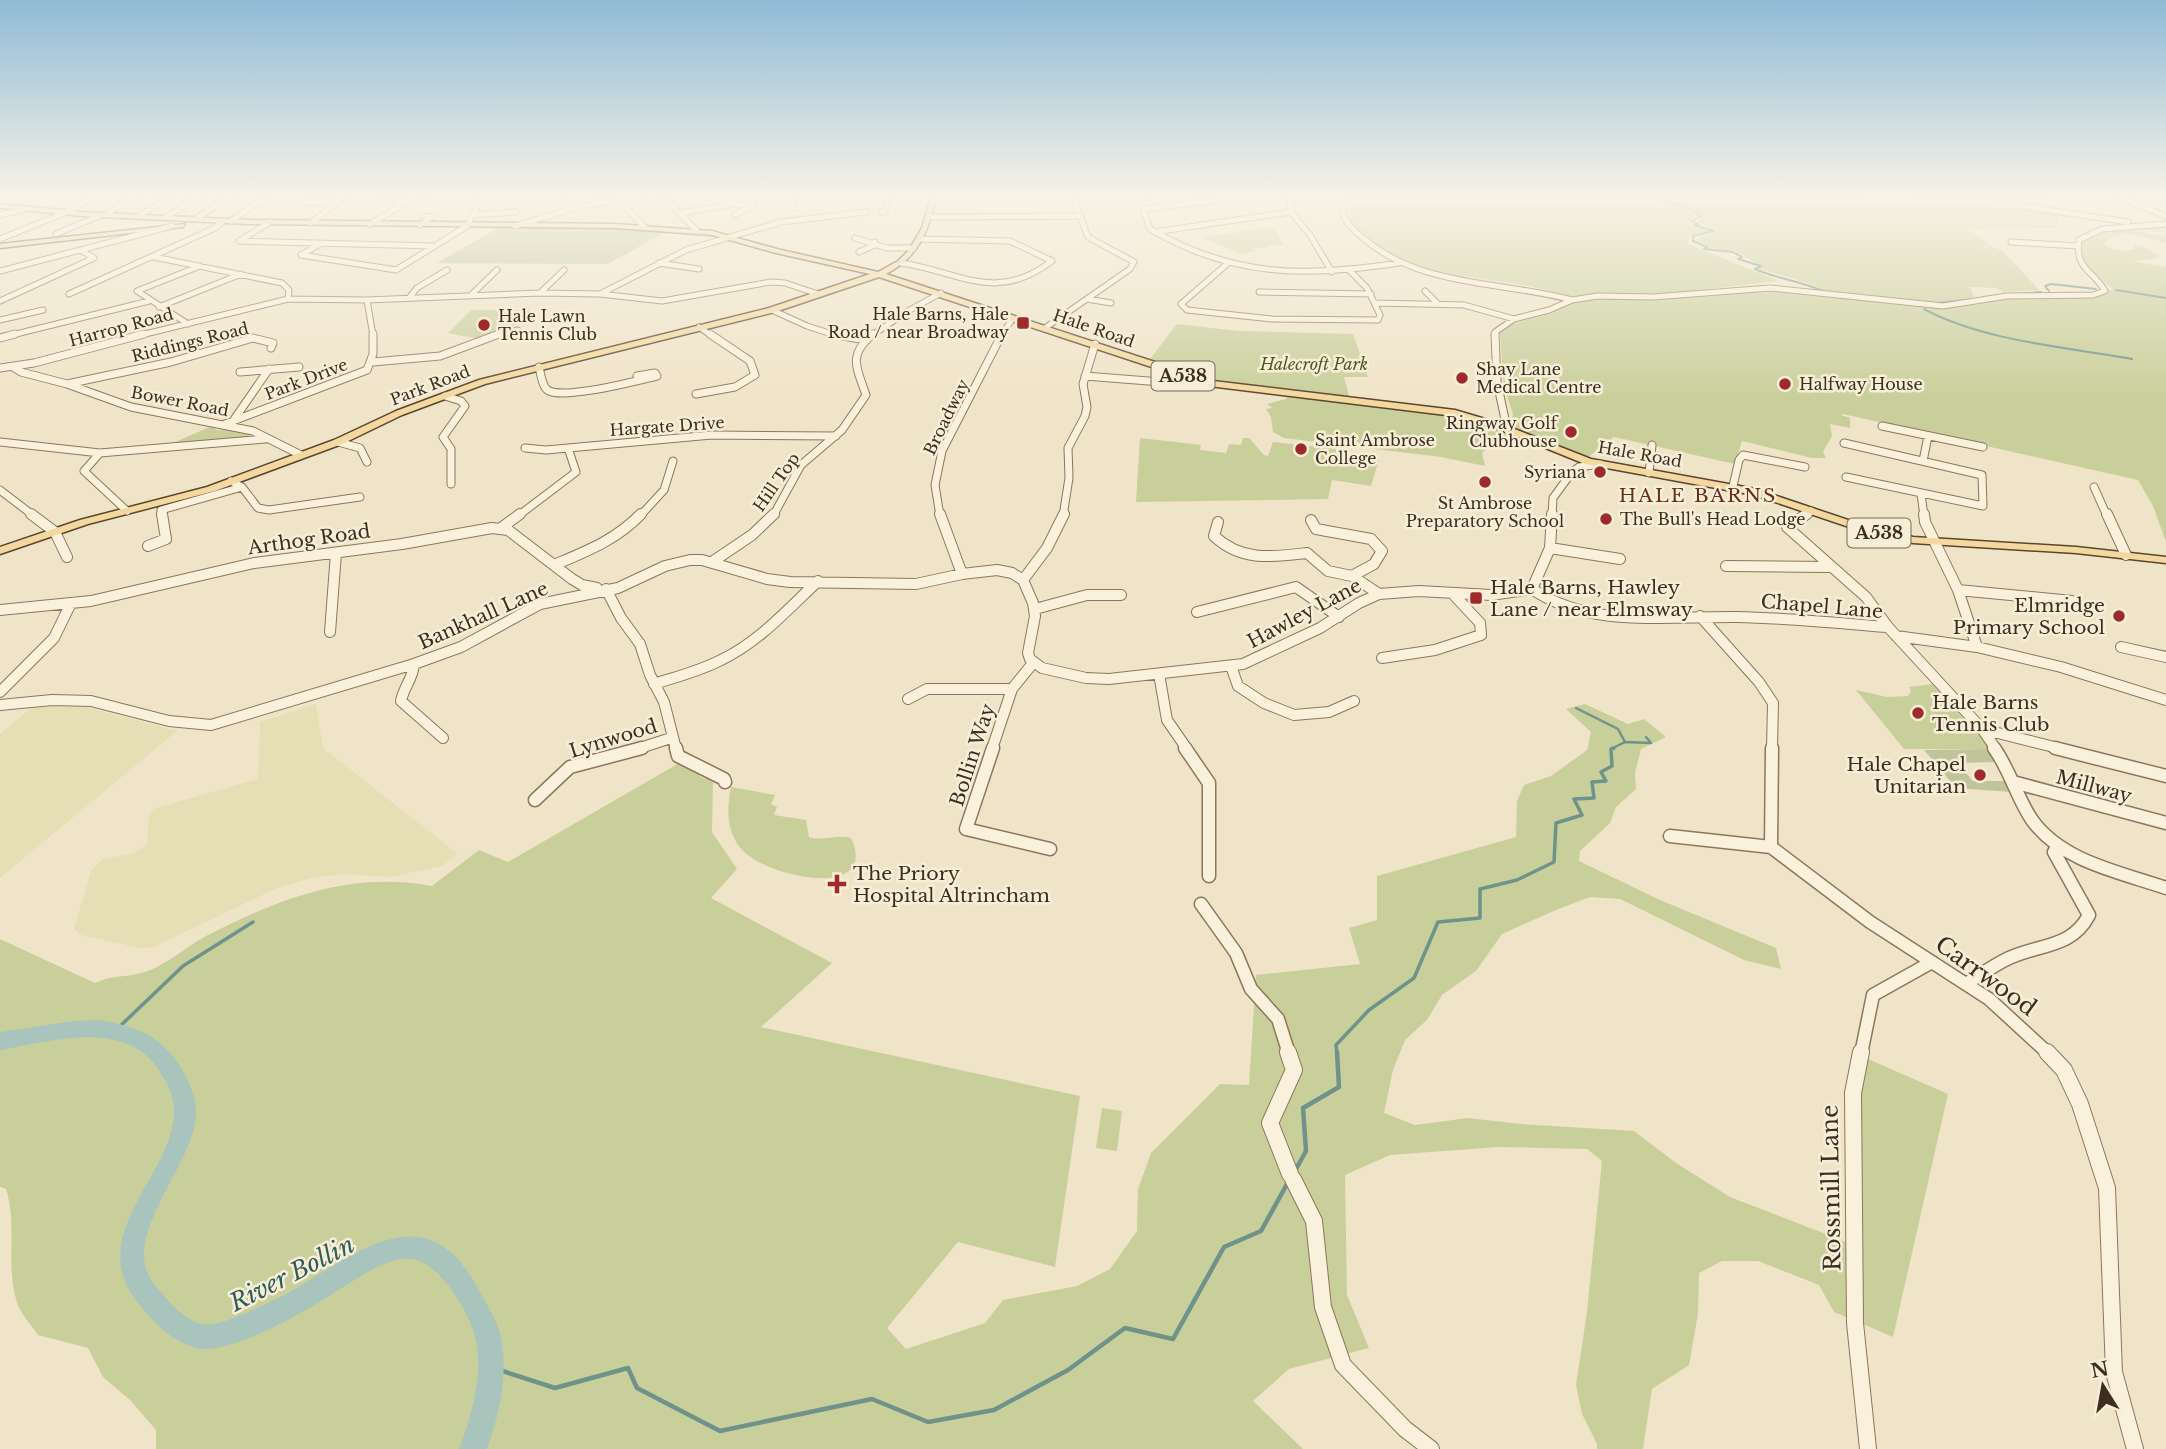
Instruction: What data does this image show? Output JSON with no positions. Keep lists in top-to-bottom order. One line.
{"streets":{"main road":["Hale Road","A538","Park Road"],"street":["Harrop Road","Riddings Road","Park Drive","Bower Road","Broadway","Hargate Drive","Hill Top","Arthog Road","Chapel Lane","Hawley Lane","Bankhall Lane","Lynwood","Bollin Way","Millway","Carrwood","Rossmill Lane"]},"crossings":[["Harrop Road","Park Drive"],["Harrop Road","Park Road"],["Harrop Road","Bower Road"],["Hale Road","Park Road"],["Hale Road","Broadway"],["Riddings Road","Bower Road"],["Park Drive","Bower Road"],["Park Road","Bower Road"],["Broadway","Bankhall Lane"],["Hargate Drive","Hill Top"],["Hill Top","Bankhall Lane"],["Chapel Lane","Hawley Lane"],["Chapel Lane","Millway"],["Hawley Lane","Bollin Way"],["Carrwood","Rossmill Lane"]],"districts":["HALE BARNS"],"water":["River Bollin"],"parks":["Halecroft Park"],"places":{"transit":["Hale Barns, Hale Road / near Broadway","Hale Barns, Hawley Lane / near Elmsway"],"other":["Hale Lawn Tennis Club","Shay Lane Medical Centre","Halfway House","Ringway Golf Clubhouse","Saint Ambrose College","Syriana","St Ambrose Preparatory School","The Bull's Head Lodge","Elmridge Primary School","Hale Barns Tennis Club","Hale Chapel Unitarian"],"health":["The Priory Hospital Altrincham"]},"north":"top"}
